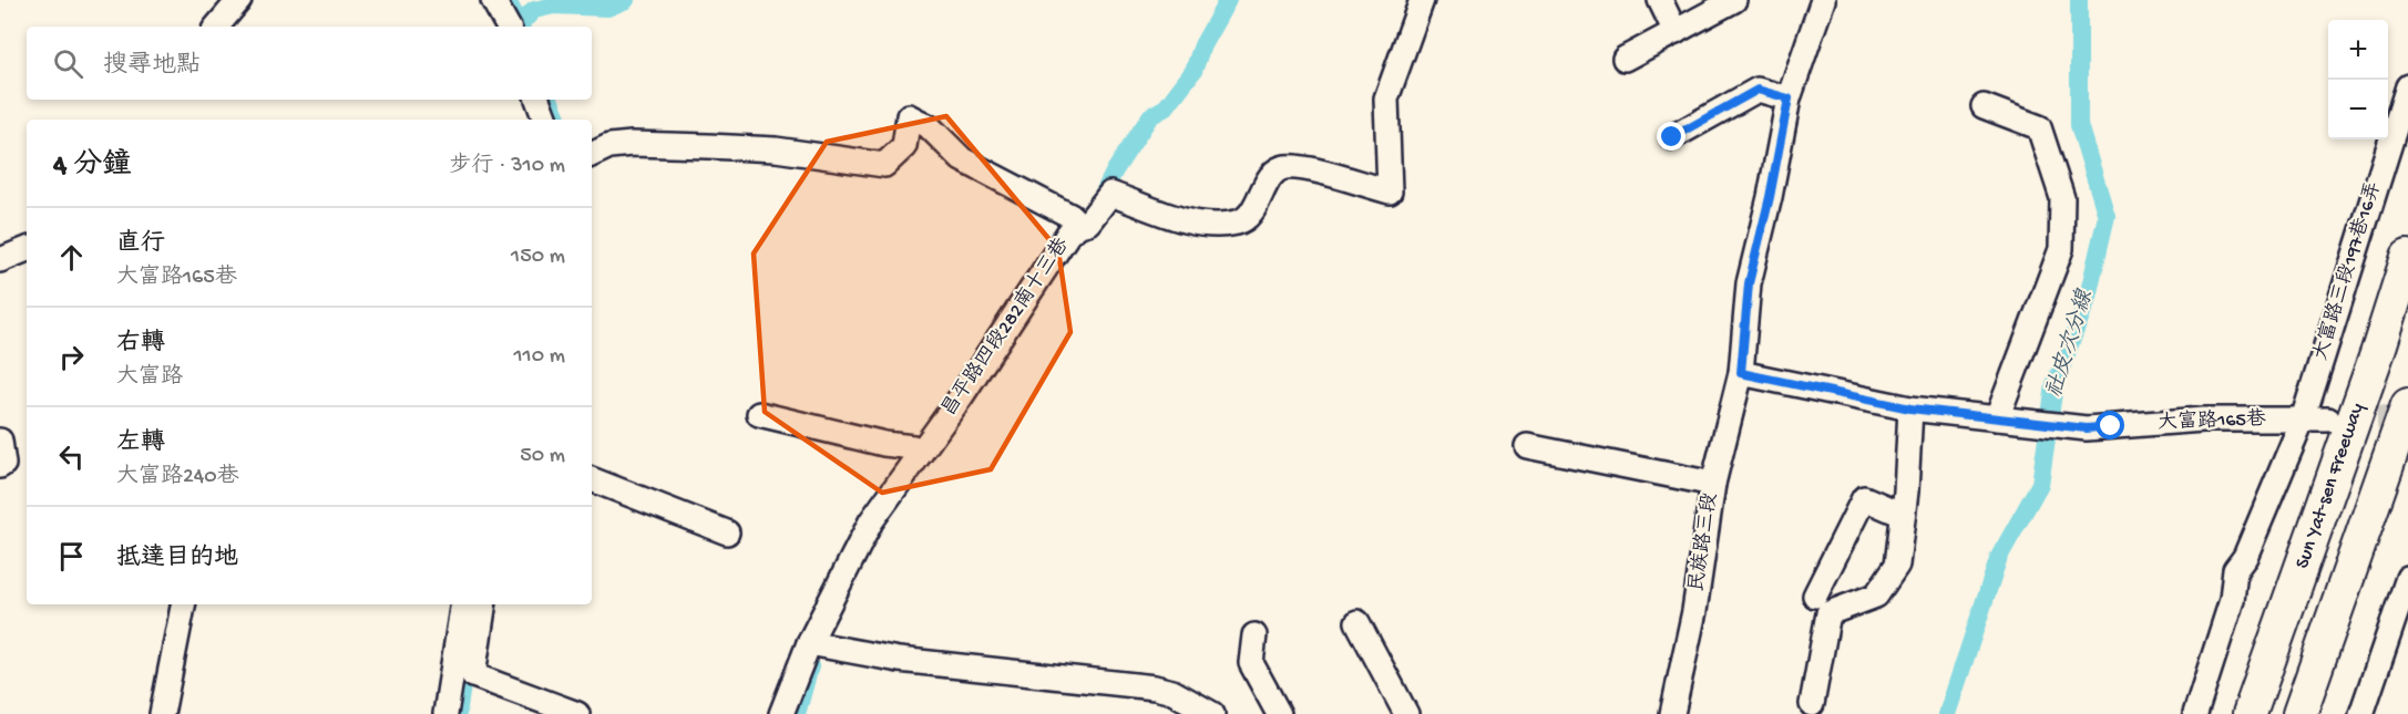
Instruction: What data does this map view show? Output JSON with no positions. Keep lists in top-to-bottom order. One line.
{"streets":{"highway":["Sun Yat-sen Freeway"],"street":["大富路三段197巷16弄","昌平路四段282南十三巷","大富路165巷","民族路三段"]},"crossings":[["大富路三段197巷16弄","大富路165巷"],["大富路165巷","民族路三段"]],"water":["社皮次分線"],"page":{"map_buttons":["+","−"],"search":"搜尋地點","heading":["4 分鐘","步行 · 310 m"],"list":[["直行","大富路165巷","150 m"],["右轉","大富路","110 m"],["左轉","大富路240巷","50 m"],"抵達目的地"]}}
